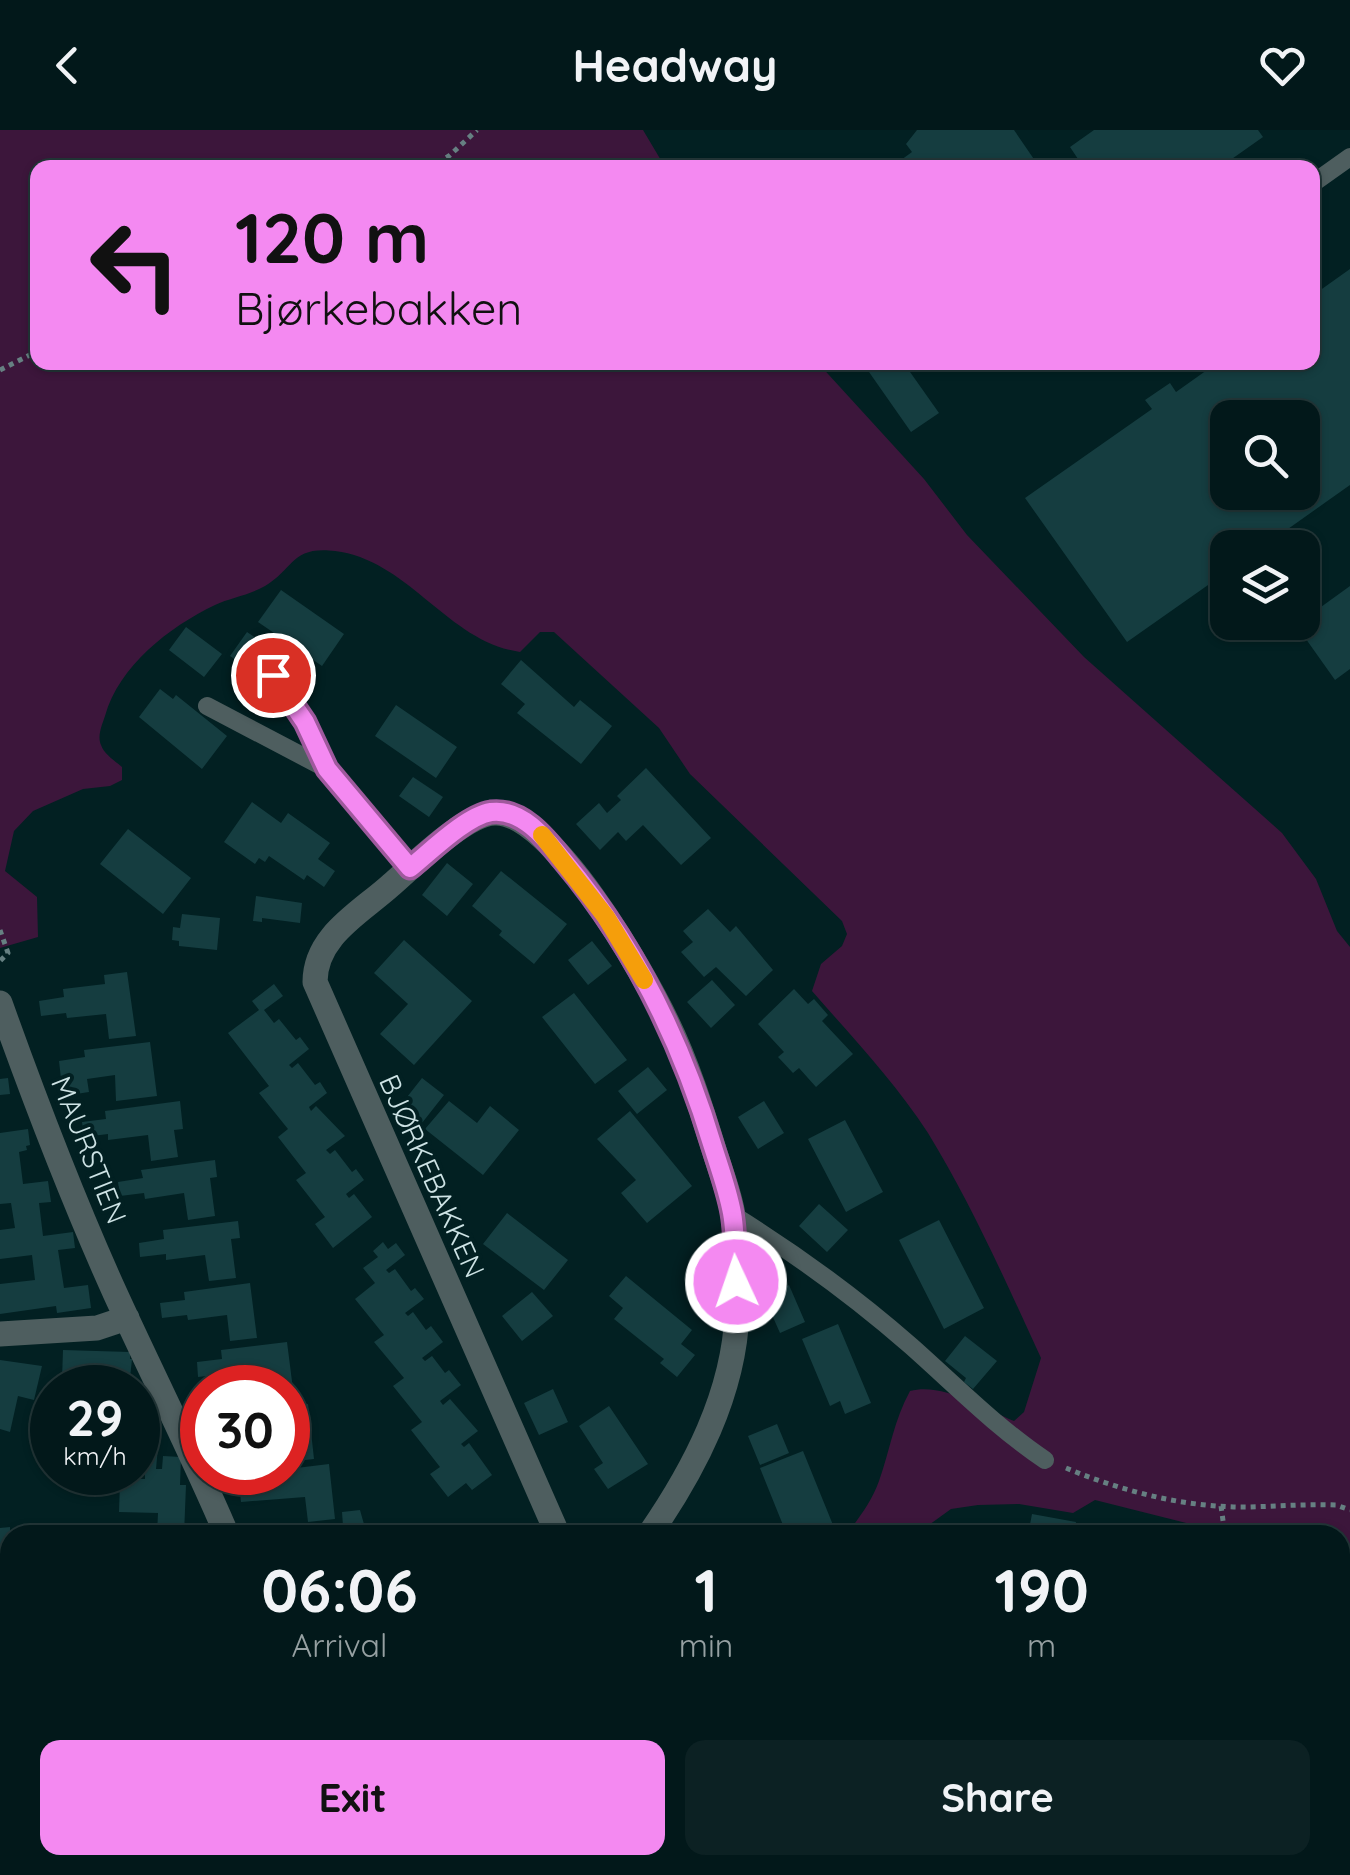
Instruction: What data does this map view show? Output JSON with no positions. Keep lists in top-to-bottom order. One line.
{"streets":{"street":["MAURSTIEN","BJØRKEBAKKEN"]},"page":{"header":"Headway","turn":["120 m","Bjørkebakken"],"speed":"29 km/h","limit":"30","eta":["06:06","Arrival","1","min","190","m"],"buttons":["Exit","Share"]}}
